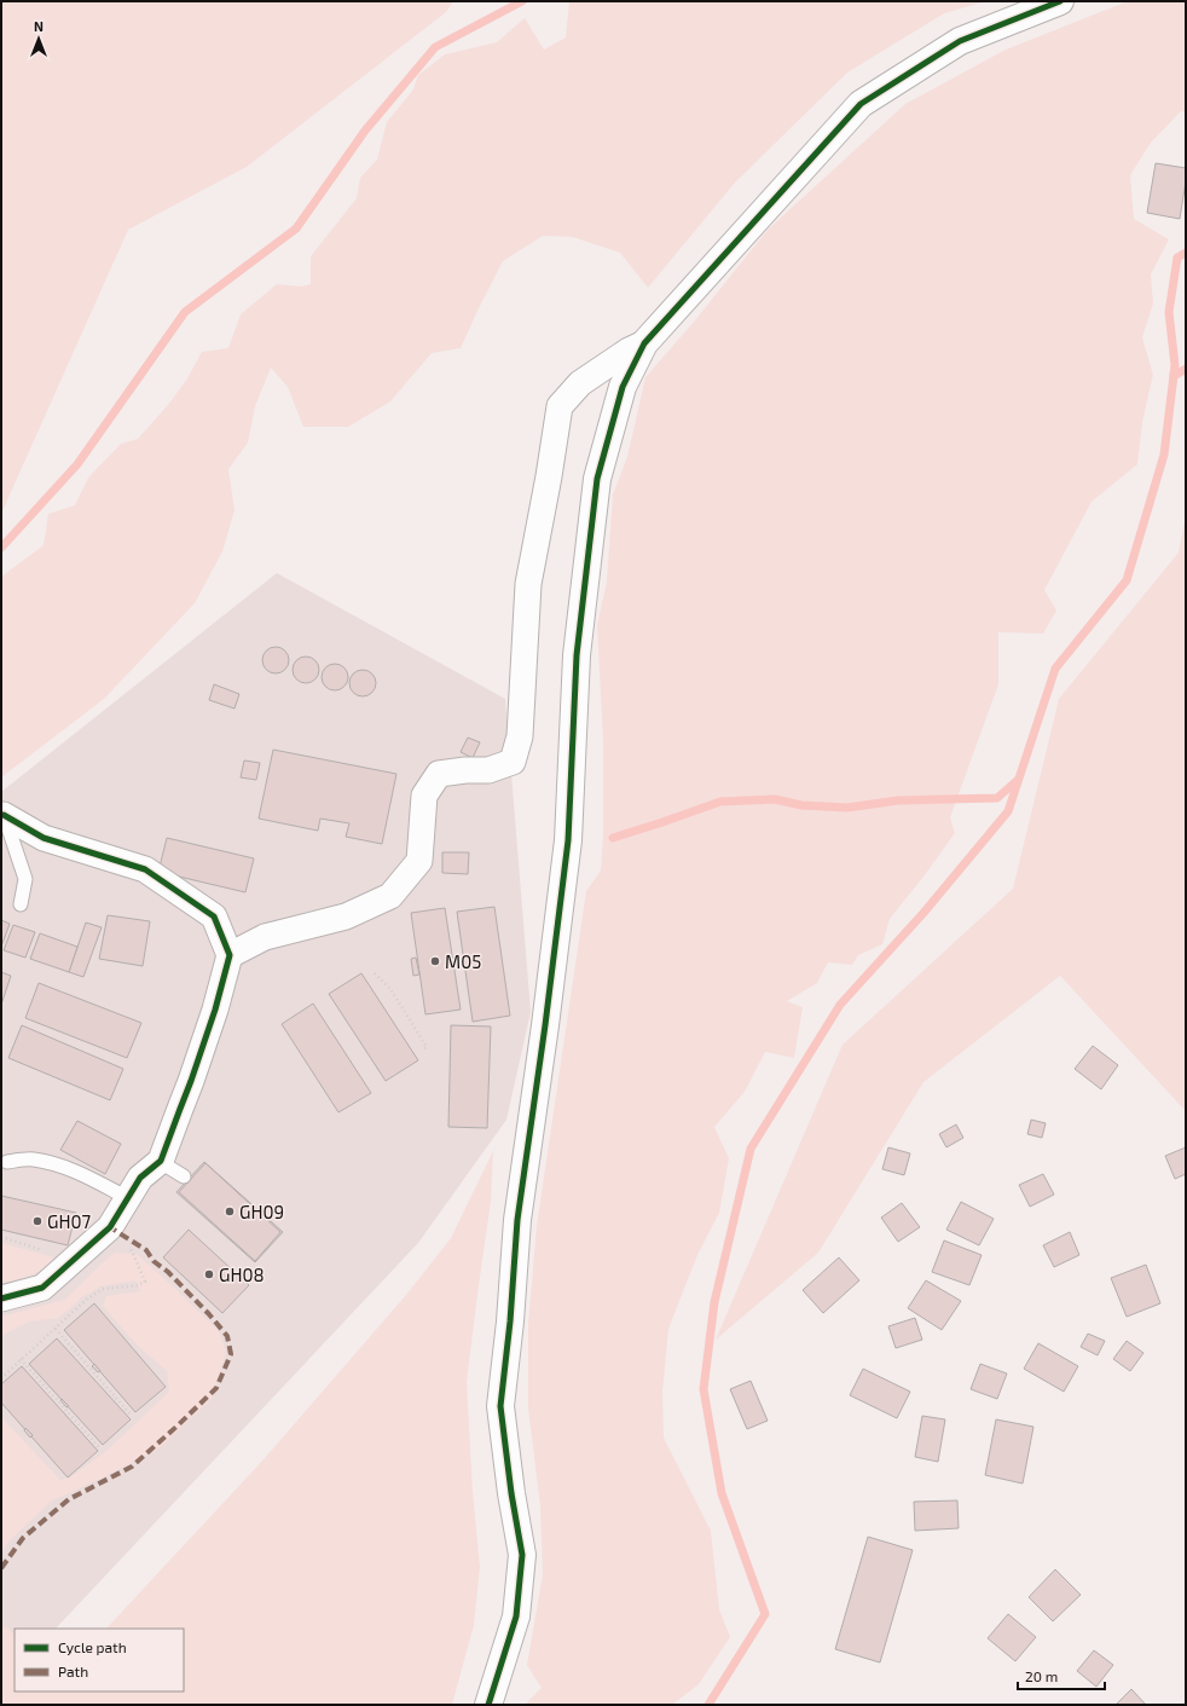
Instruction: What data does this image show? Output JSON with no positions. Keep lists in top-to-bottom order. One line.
{"places":["M05","GH09","GH07","GH08"],"legend":["Cycle path","Path"],"scale_bar":"20 m","north":"top"}
